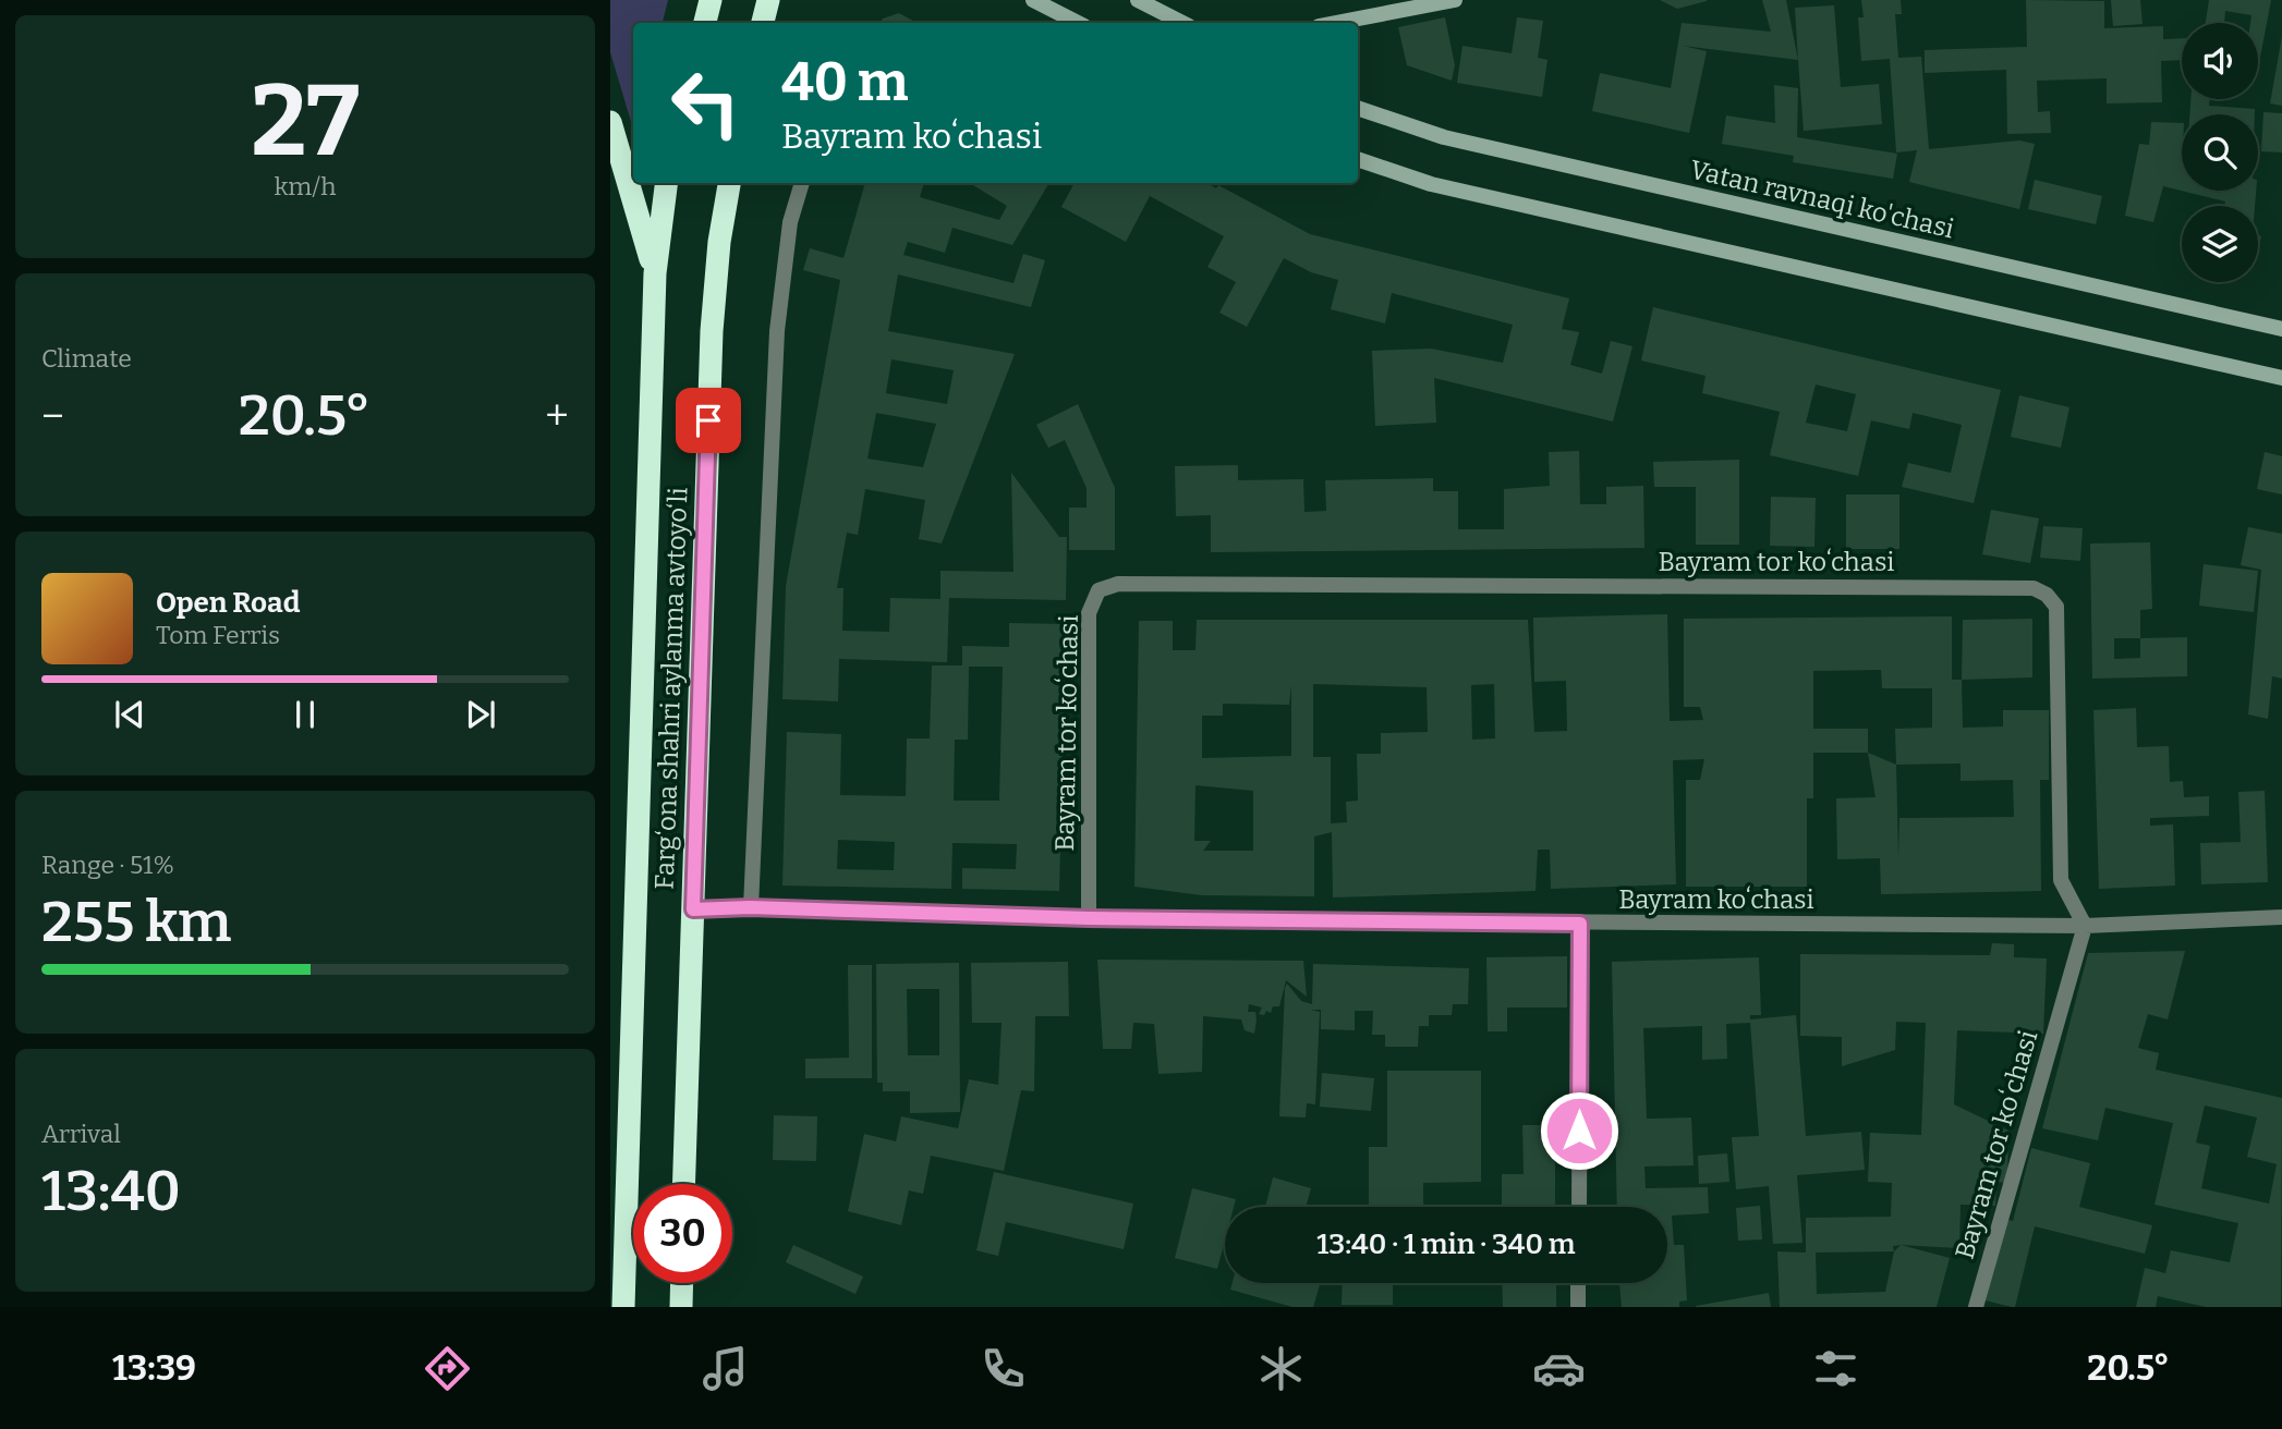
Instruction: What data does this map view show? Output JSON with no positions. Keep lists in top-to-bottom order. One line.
{"streets":{"highway":["Farg‘ona shahri aylanma avtoyo‘li"],"main road":["Vatan ravnaqi ko'chasi"],"street":["Bayram tor koʻchasi","Bayram koʻchasi"]},"crossings":[["Bayram tor koʻchasi","Bayram koʻchasi"],["Farg‘ona shahri aylanma avtoyo‘li","Bayram koʻchasi"]],"page":{"tile":[["27","km/h"],"Climate",["Range · 51%","255 km"],["Arrival","13:40"]],"turn":["40 m","Bayram koʻchasi"],"heat":["−","20.5°","+"],"song":["Open Road","Tom Ferris"],"limit":"30","trip":"13:40 · 1 min · 340 m","tabs":["13:39","20.5°"]}}
